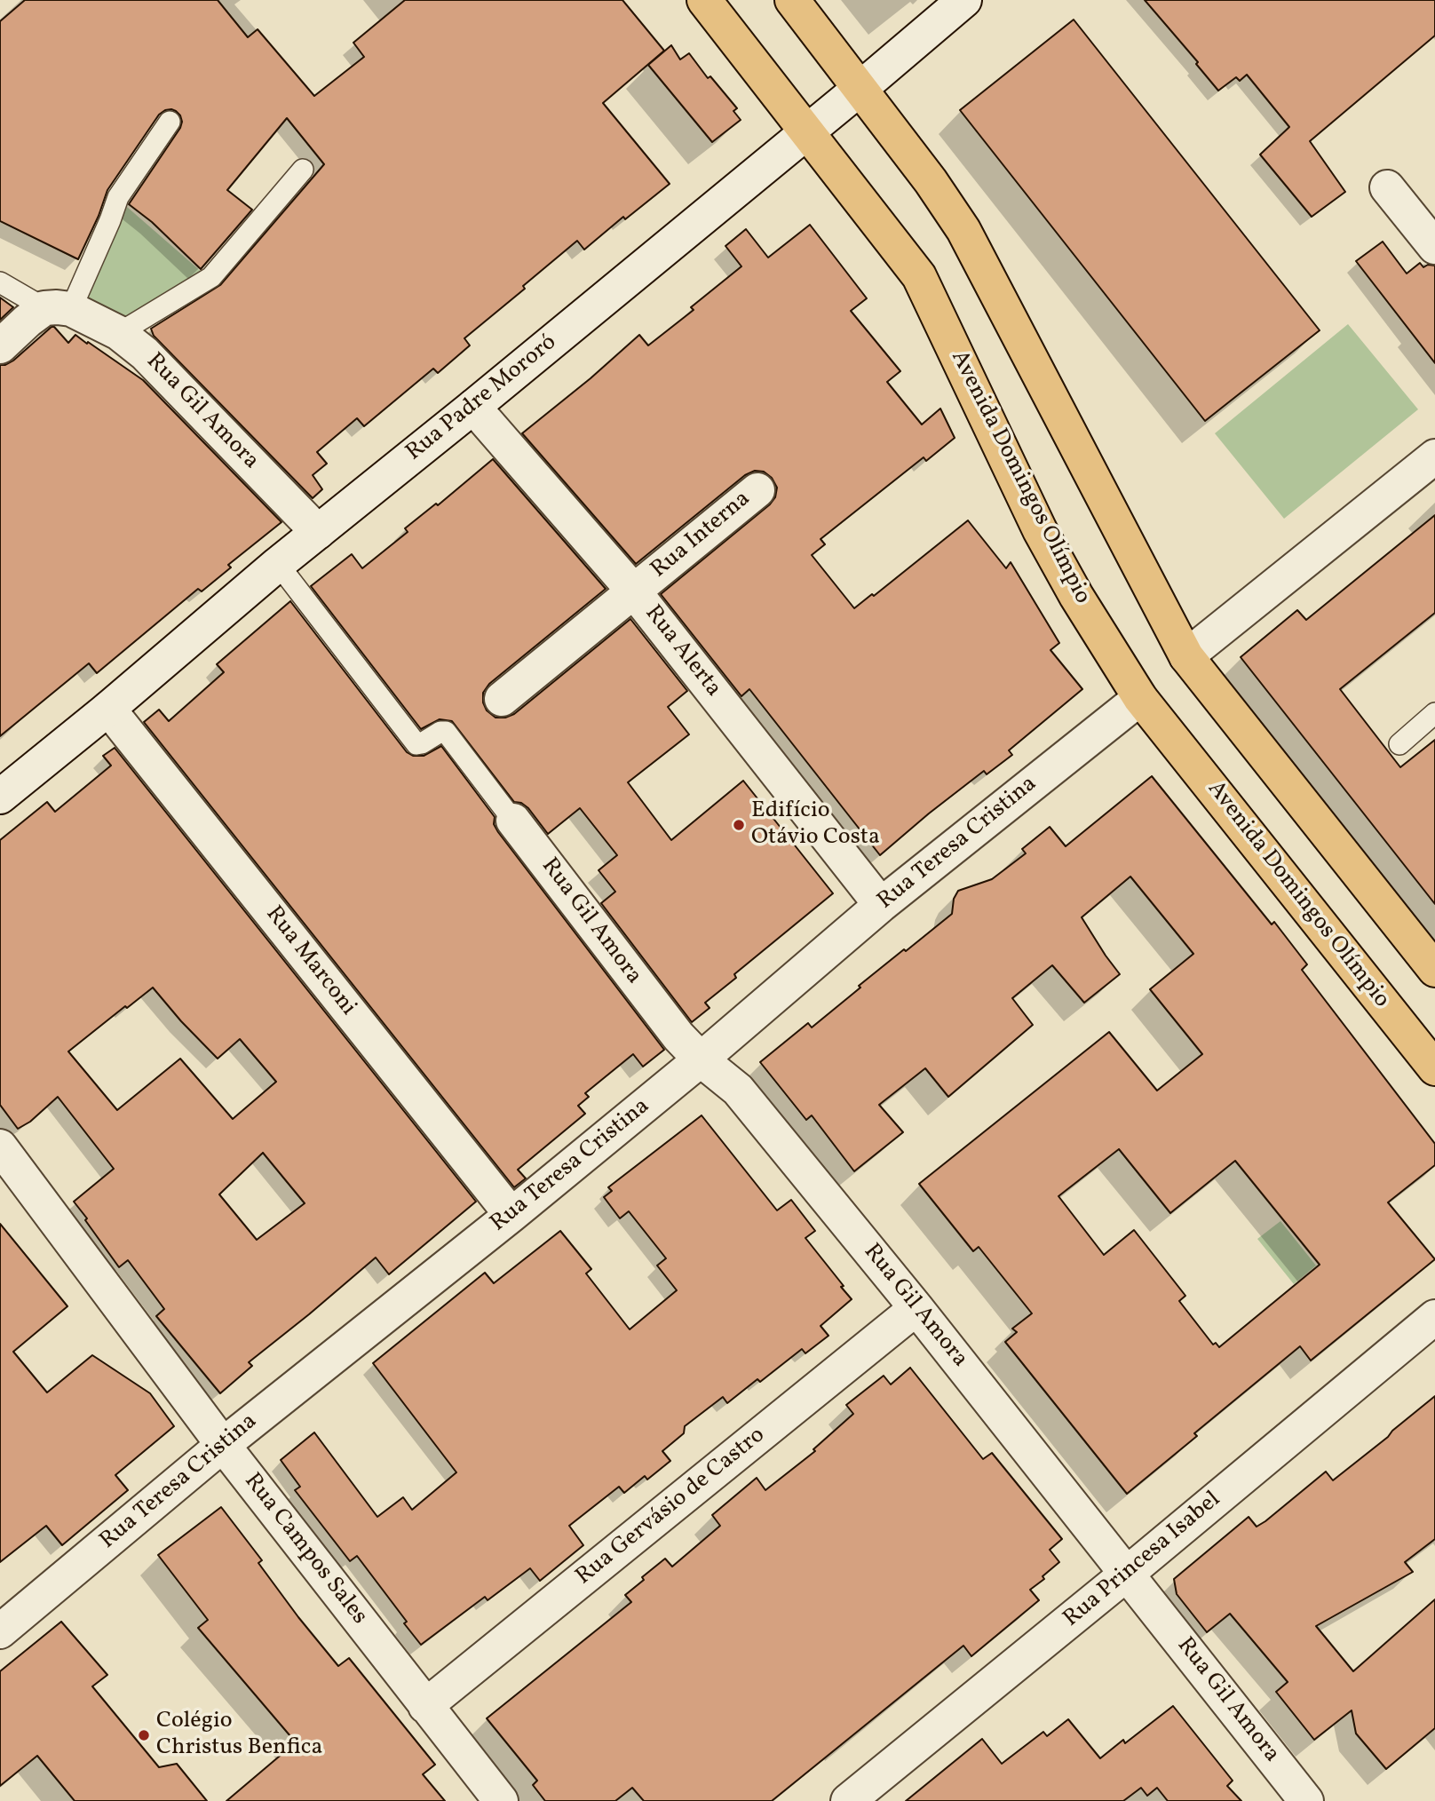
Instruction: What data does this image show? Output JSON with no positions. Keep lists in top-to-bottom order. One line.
{"streets":{"main road":["Avenida Domingos Olímpio"],"street":["Rua Padre Mororó","Rua Gil Amora","Rua Interna","Rua Alerta","Rua Teresa Cristina","Rua Marconi","Rua Gervásio de Castro","Rua Campos Sales","Rua Princesa Isabel"]},"crossings":[["Rua Padre Mororó","Rua Gil Amora"],["Rua Padre Mororó","Avenida Domingos Olímpio"],["Rua Padre Mororó","Rua Alerta"],["Rua Padre Mororó","Rua Marconi"],["Rua Gil Amora","Rua Teresa Cristina"],["Rua Gil Amora","Rua Gervásio de Castro"],["Rua Gil Amora","Rua Princesa Isabel"],["Avenida Domingos Olímpio","Rua Teresa Cristina"],["Rua Interna","Rua Alerta"],["Rua Alerta","Rua Teresa Cristina"],["Rua Teresa Cristina","Rua Marconi"],["Rua Teresa Cristina","Rua Campos Sales"],["Rua Gervásio de Castro","Rua Campos Sales"]],"places":["Edifício Otávio Costa","Colégio Christus Benfica"]}
